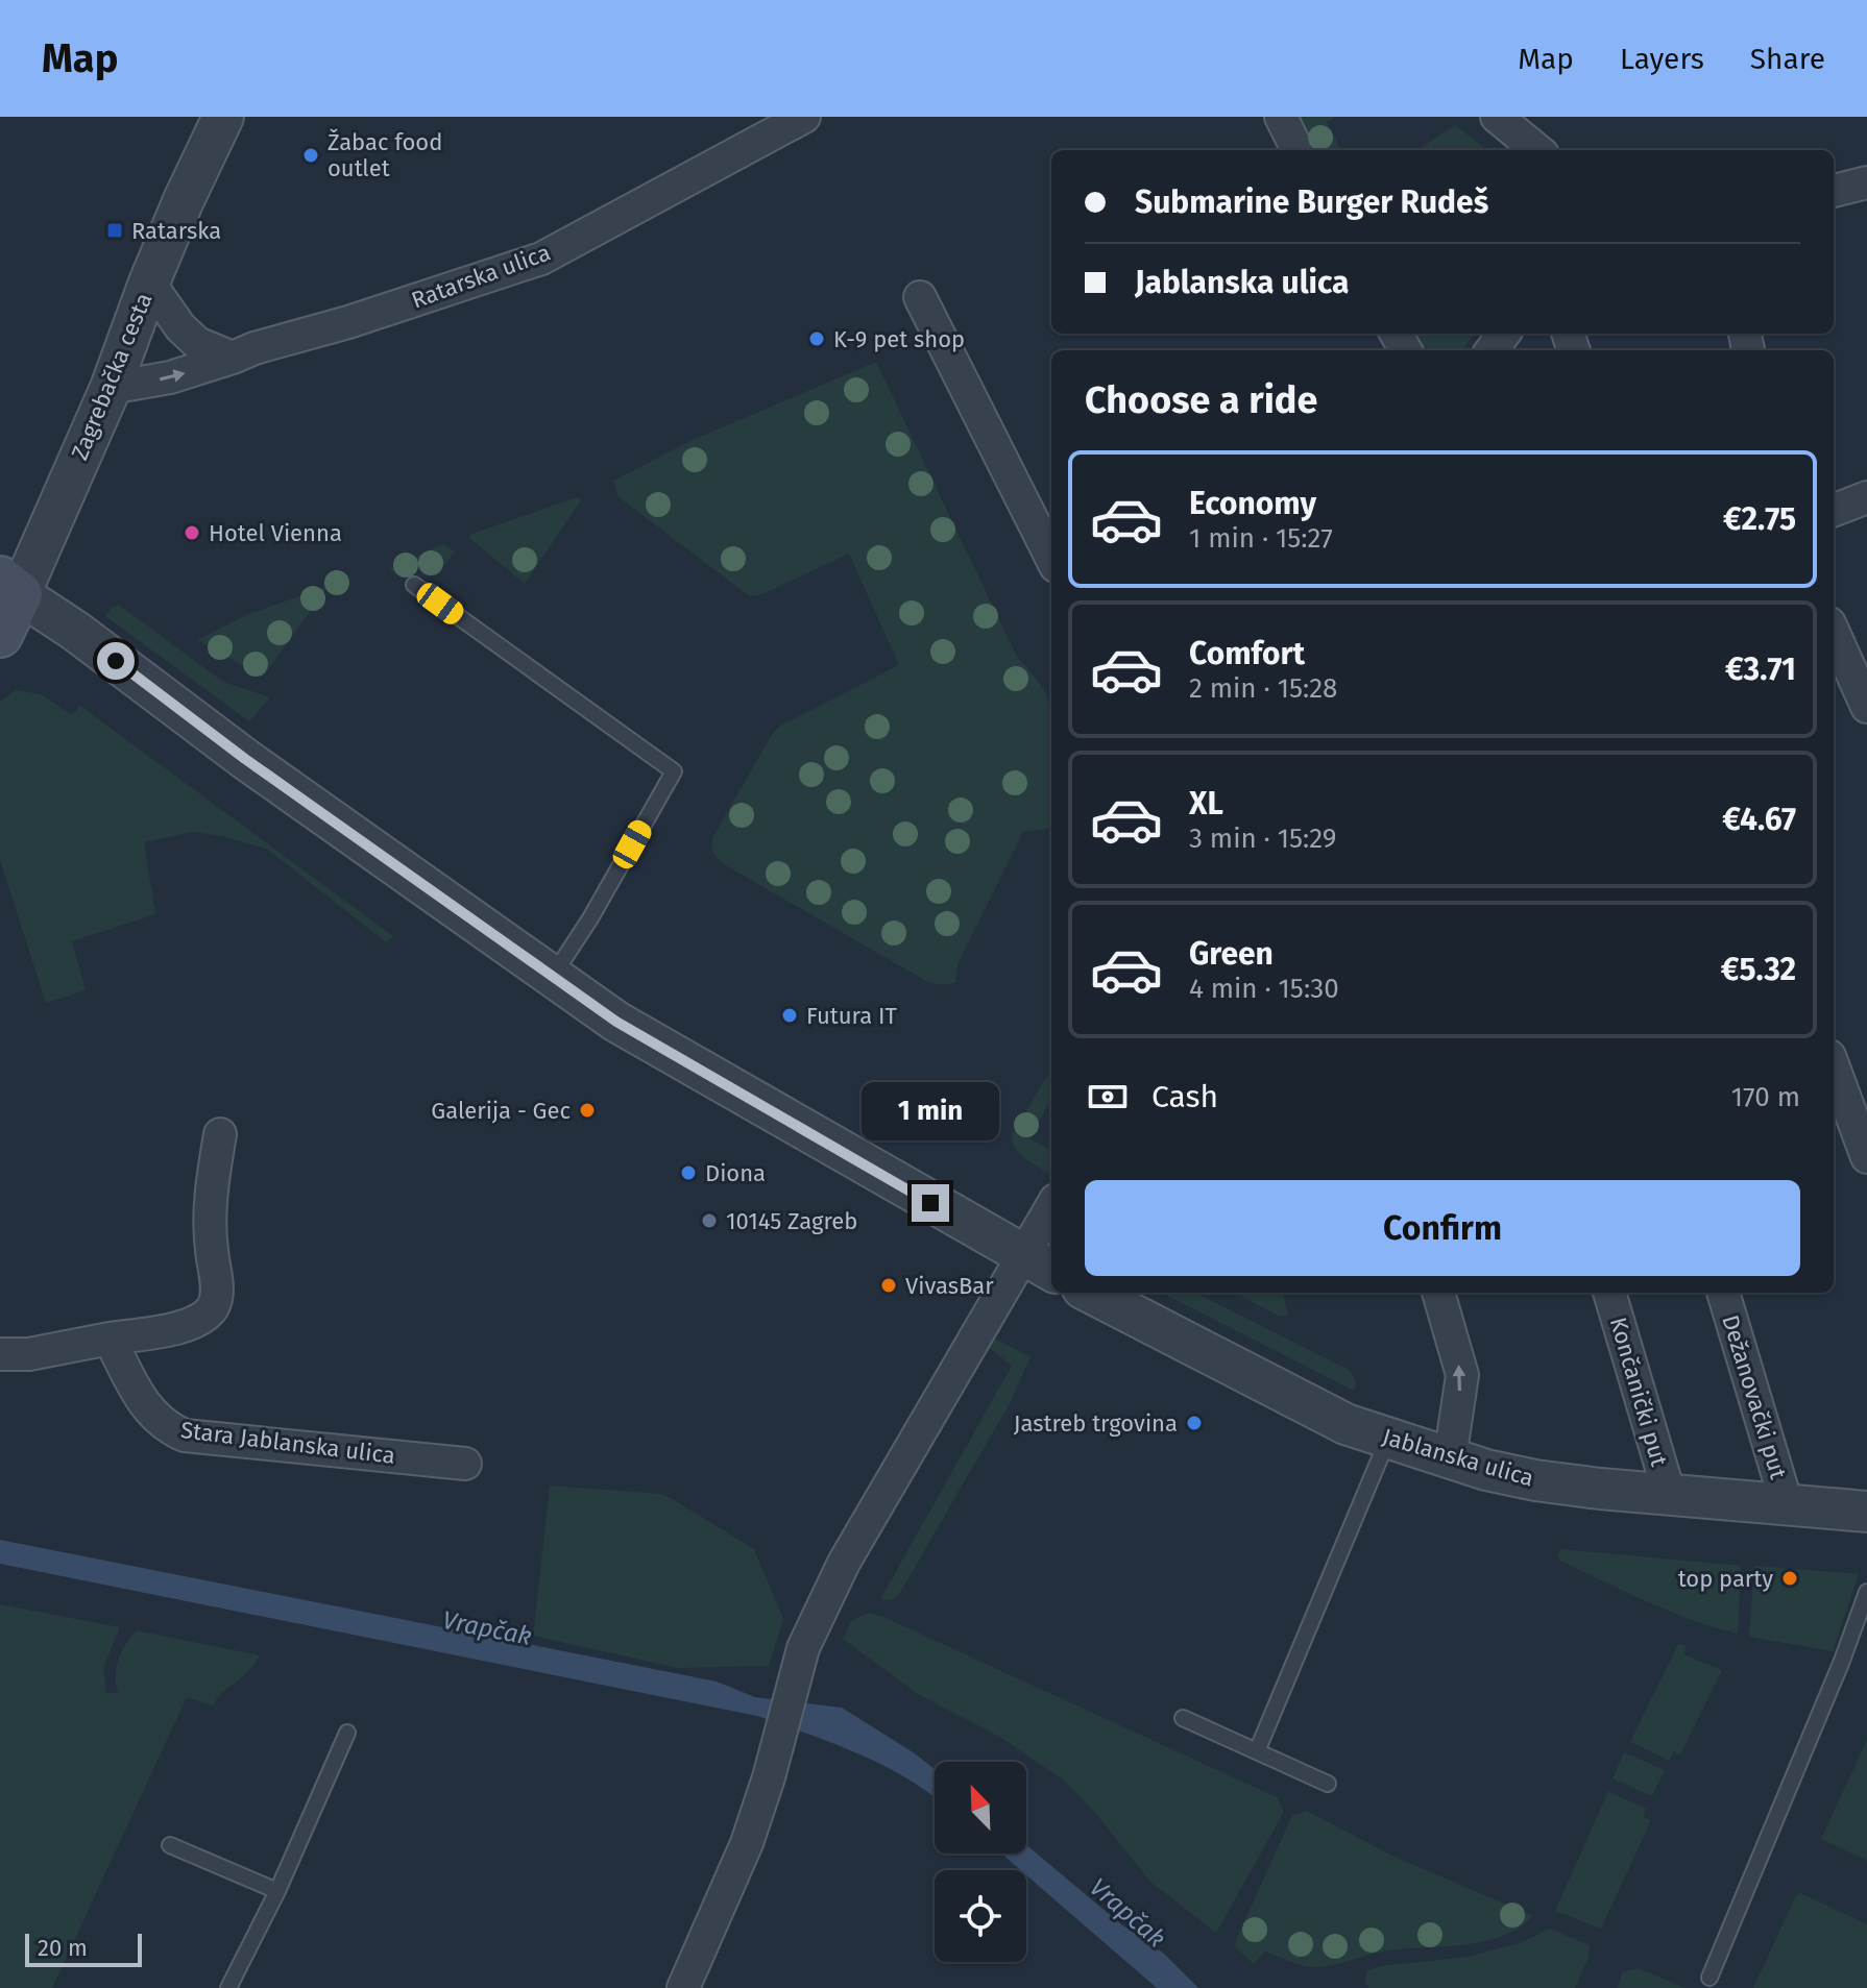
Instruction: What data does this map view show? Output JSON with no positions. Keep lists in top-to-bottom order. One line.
{"streets":{"main road":["Zagrebačka cesta"],"street":["Ratarska ulica","Končanički put","Dežanovački put","Stara Jablanska ulica","Jablanska ulica"]},"crossings":[["Ratarska ulica","Zagrebačka cesta"],["Končanički put","Jablanska ulica"],["Dežanovački put","Jablanska ulica"]],"water":["Vrapčak"],"places":{"other":["Žabac food outlet","K-9 pet shop","Hotel Vienna","Futura IT","Galerija - Gec","Diona","10145 Zagreb","VivasBar","Jastreb trgovina","top party"],"transit":["Ratarska"]},"scale_bar":"20 m","north":"top left","page":{"header":"Map","nav":["Map","Layers","Share"],"banner":["Submarine Burger Rudeš","Jablanska ulica"],"heading":"Choose a ride","list":[{"name":"Economy","note":"1 min · 15:27","value":"€2.75"},{"name":"Comfort","note":"2 min · 15:28","value":"€3.71"},{"name":"XL","note":"3 min · 15:29","value":"€4.67"},{"name":"Green","note":"4 min · 15:30","value":"€5.32"}],"pay":["Cash","170 m"],"bubble":"1 min","buttons":"Confirm","scale":"20 m"}}
